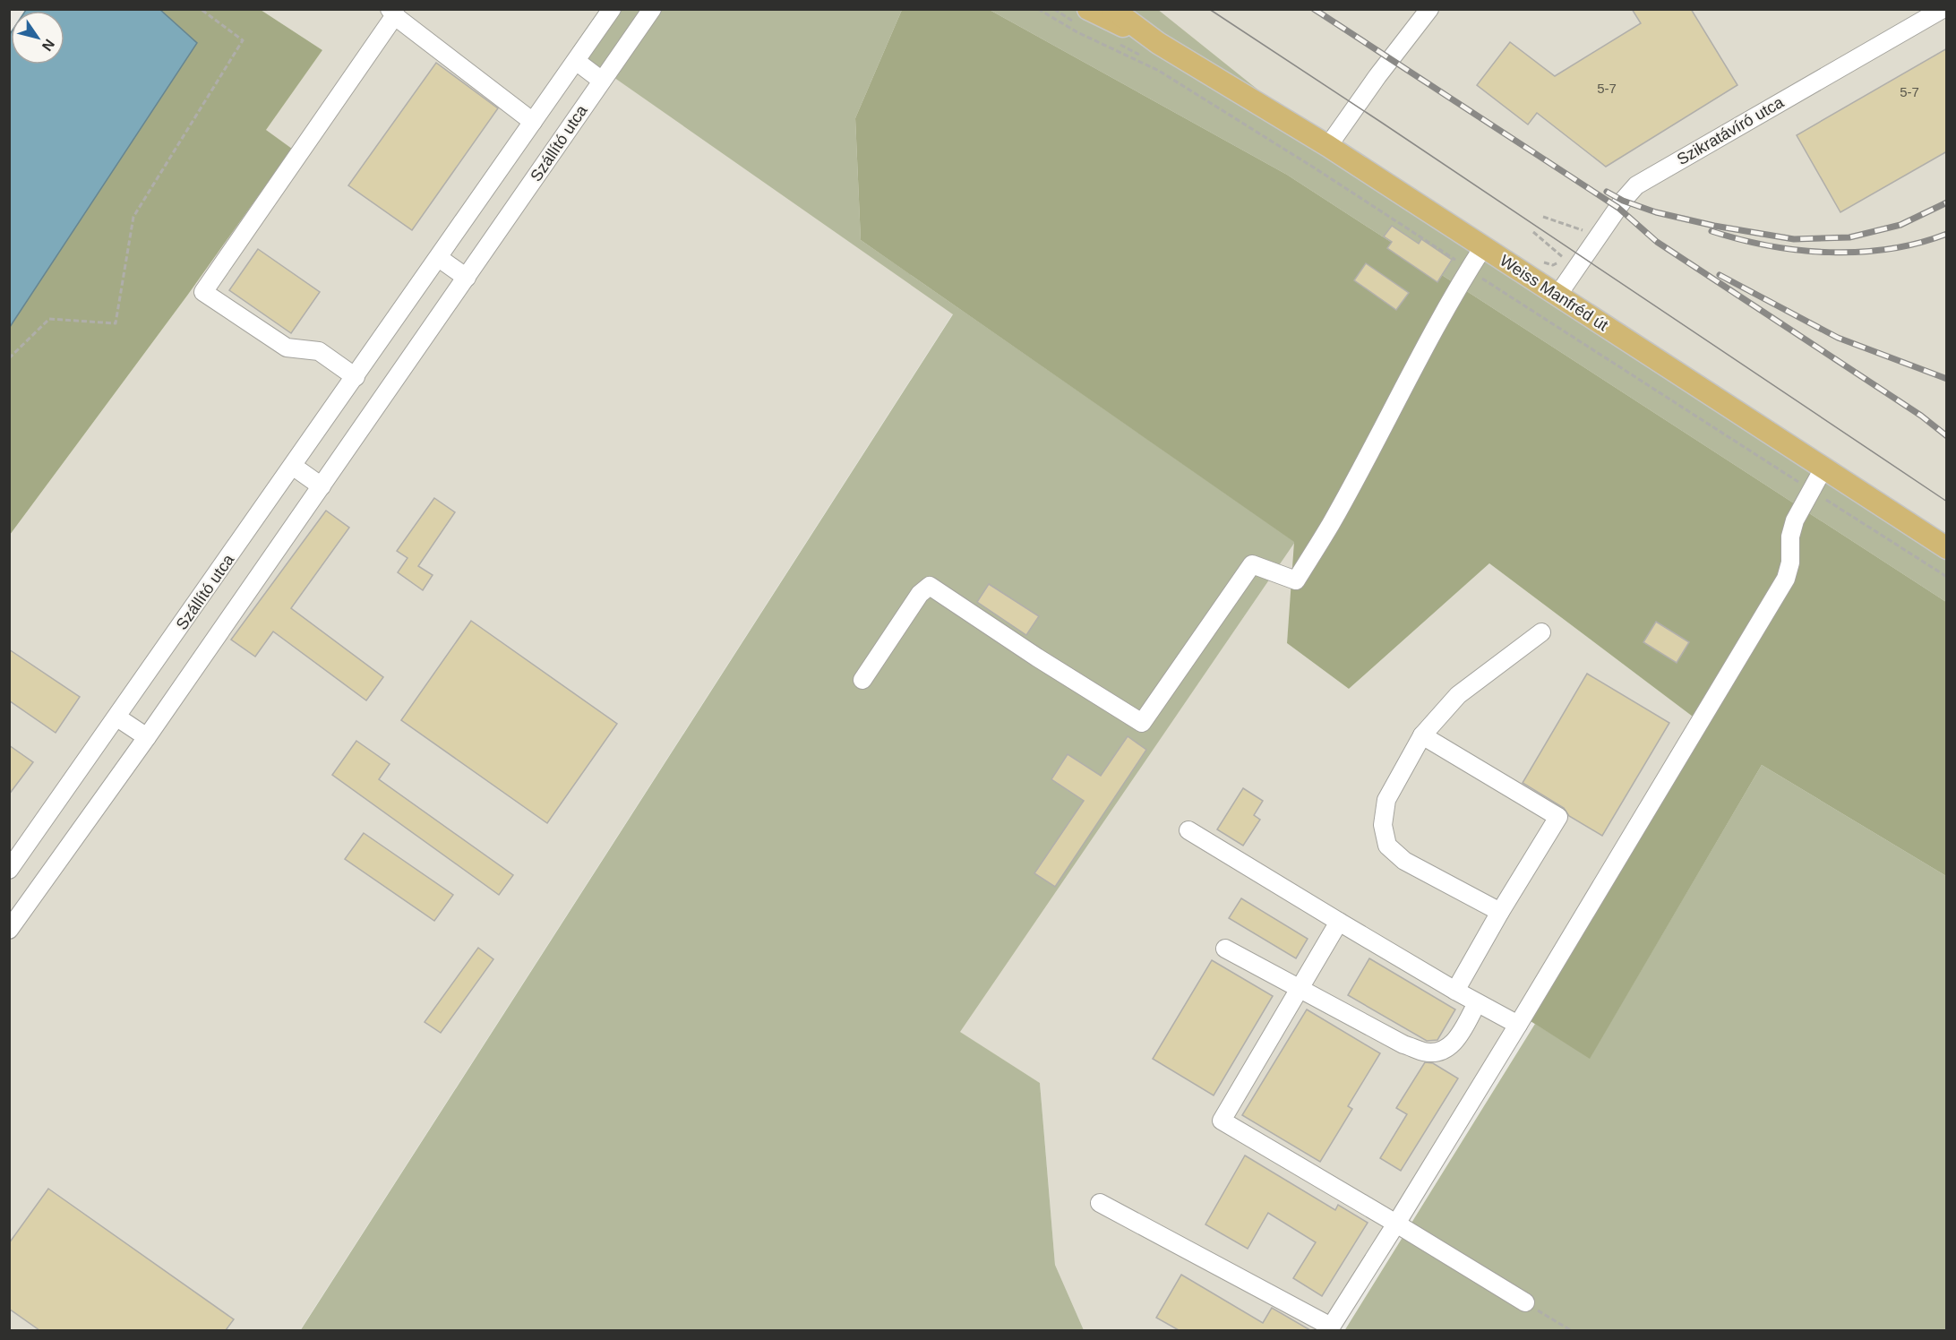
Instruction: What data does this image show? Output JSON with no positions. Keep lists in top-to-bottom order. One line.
{"streets":{"main road":["Weiss Manfréd út"],"street":["Szikratávíró utca","Szállító utca"]},"crossings":[["Szikratávíró utca","Weiss Manfréd út"]],"house_numbers":["5-7","5-7"],"north":"bottom right"}
